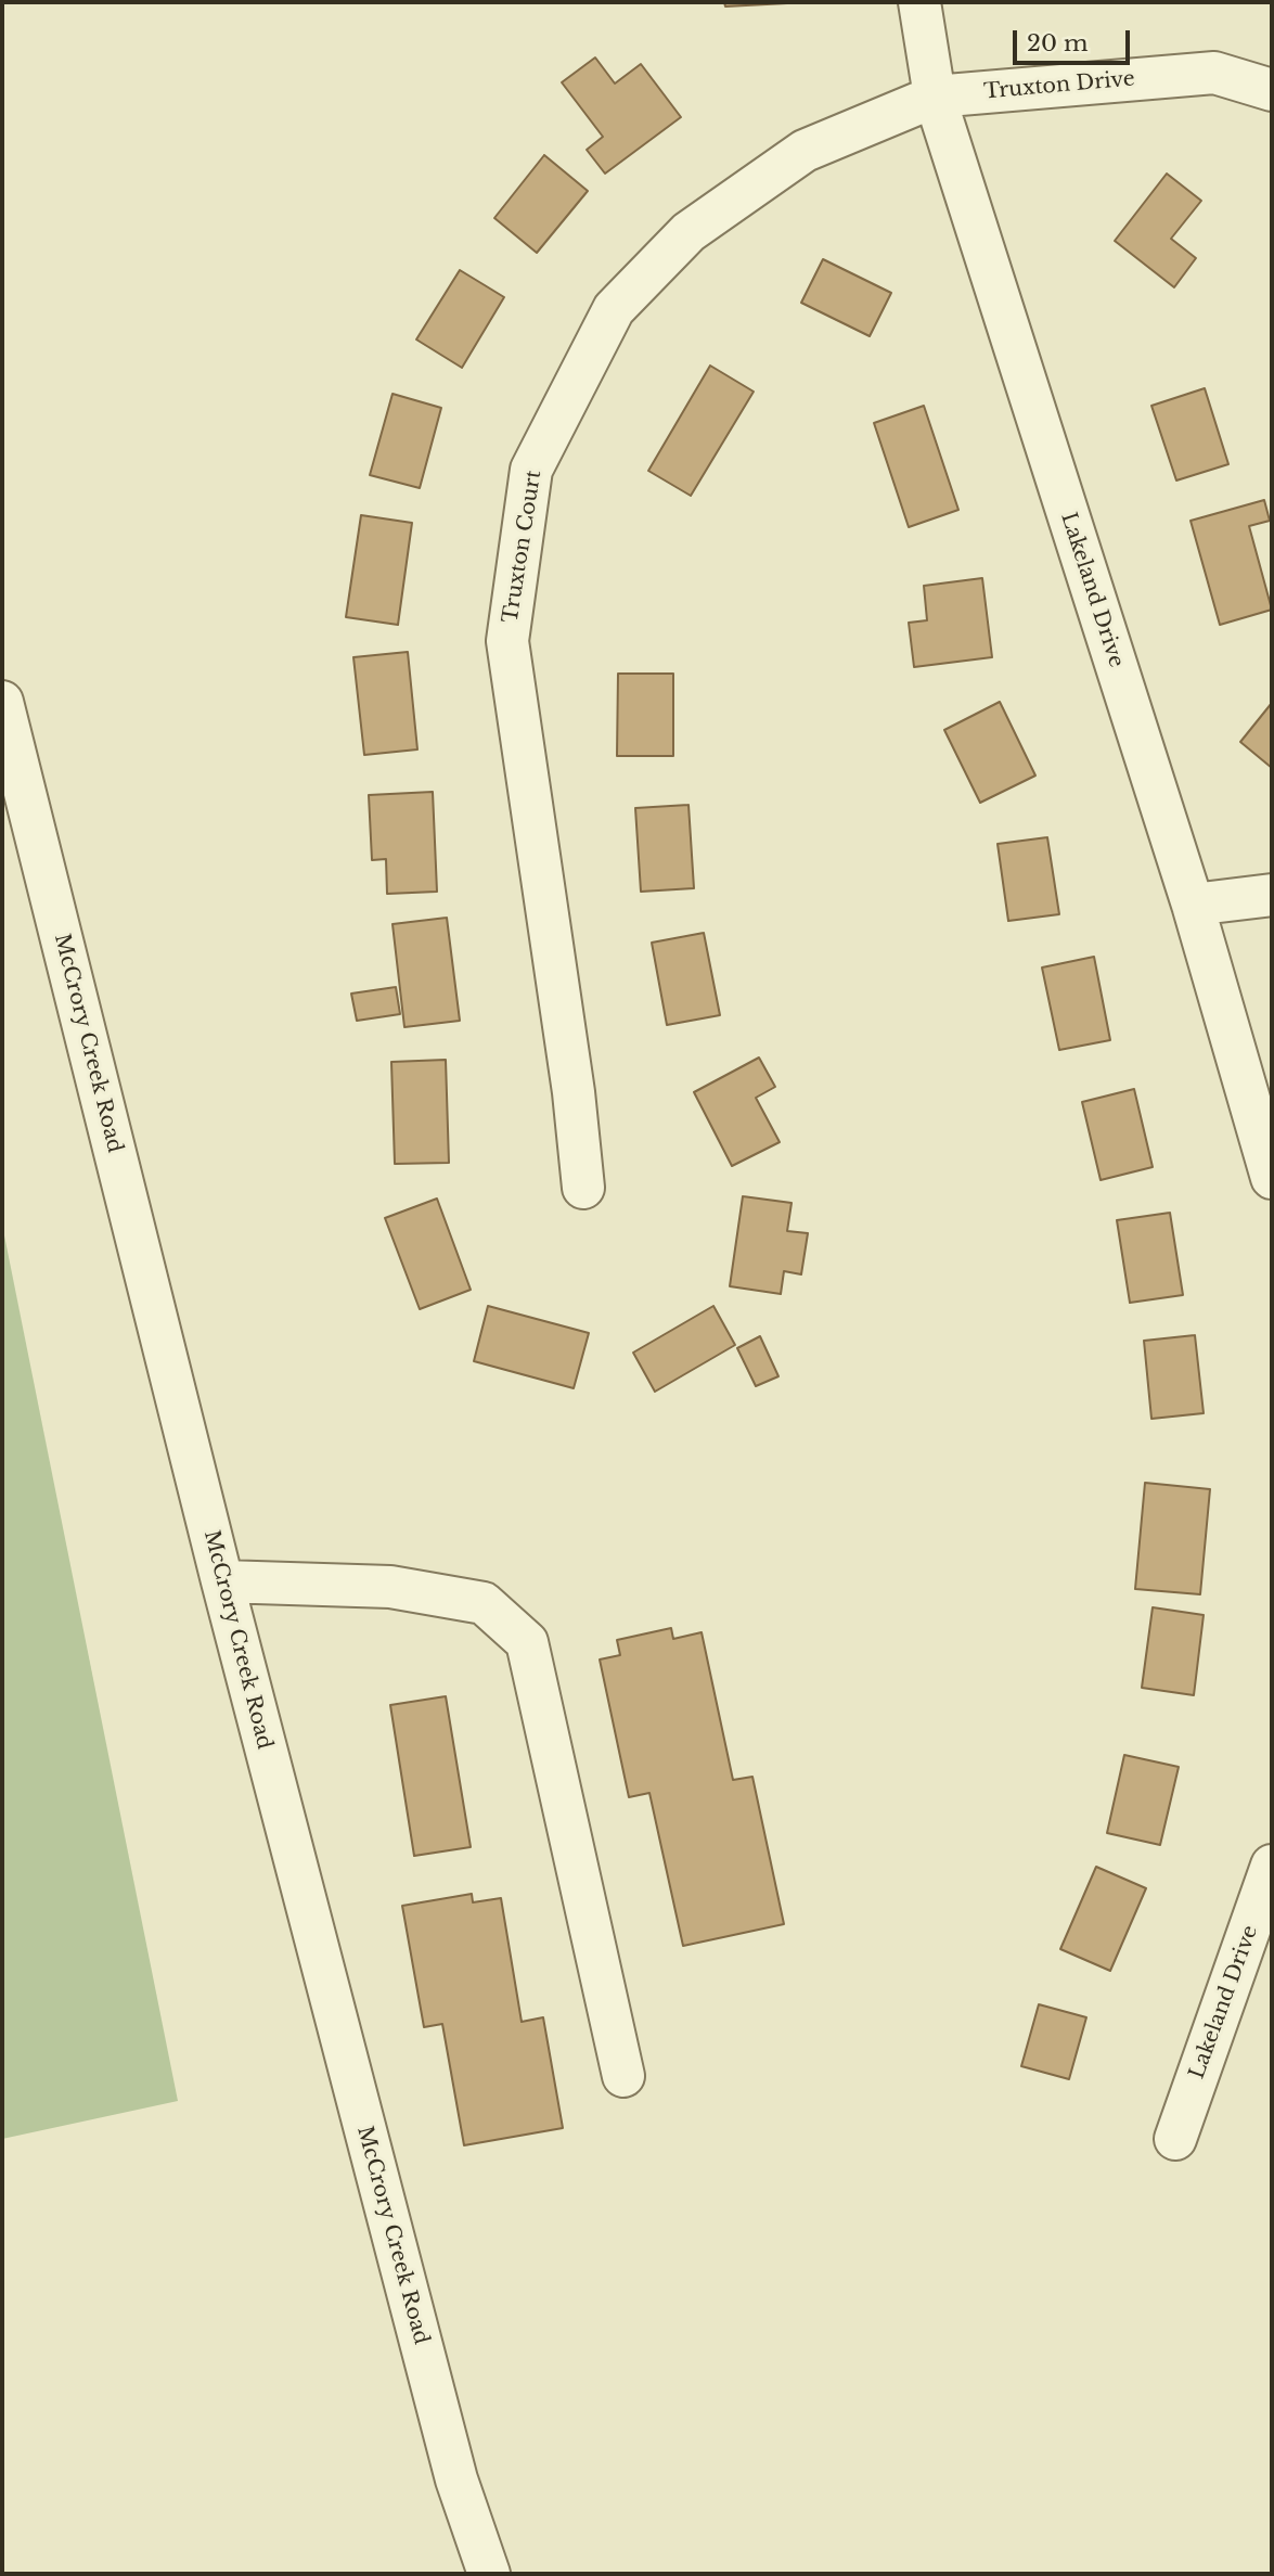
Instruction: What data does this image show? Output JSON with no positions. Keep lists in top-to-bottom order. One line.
{"streets":{"street":["Truxton Drive","Truxton Court","Lakeland Drive","McCrory Creek Road"]},"crossings":[["Truxton Drive","Truxton Court"],["Truxton Drive","Lakeland Drive"],["Truxton Court","Lakeland Drive"]],"scale_bar":"20 m"}
